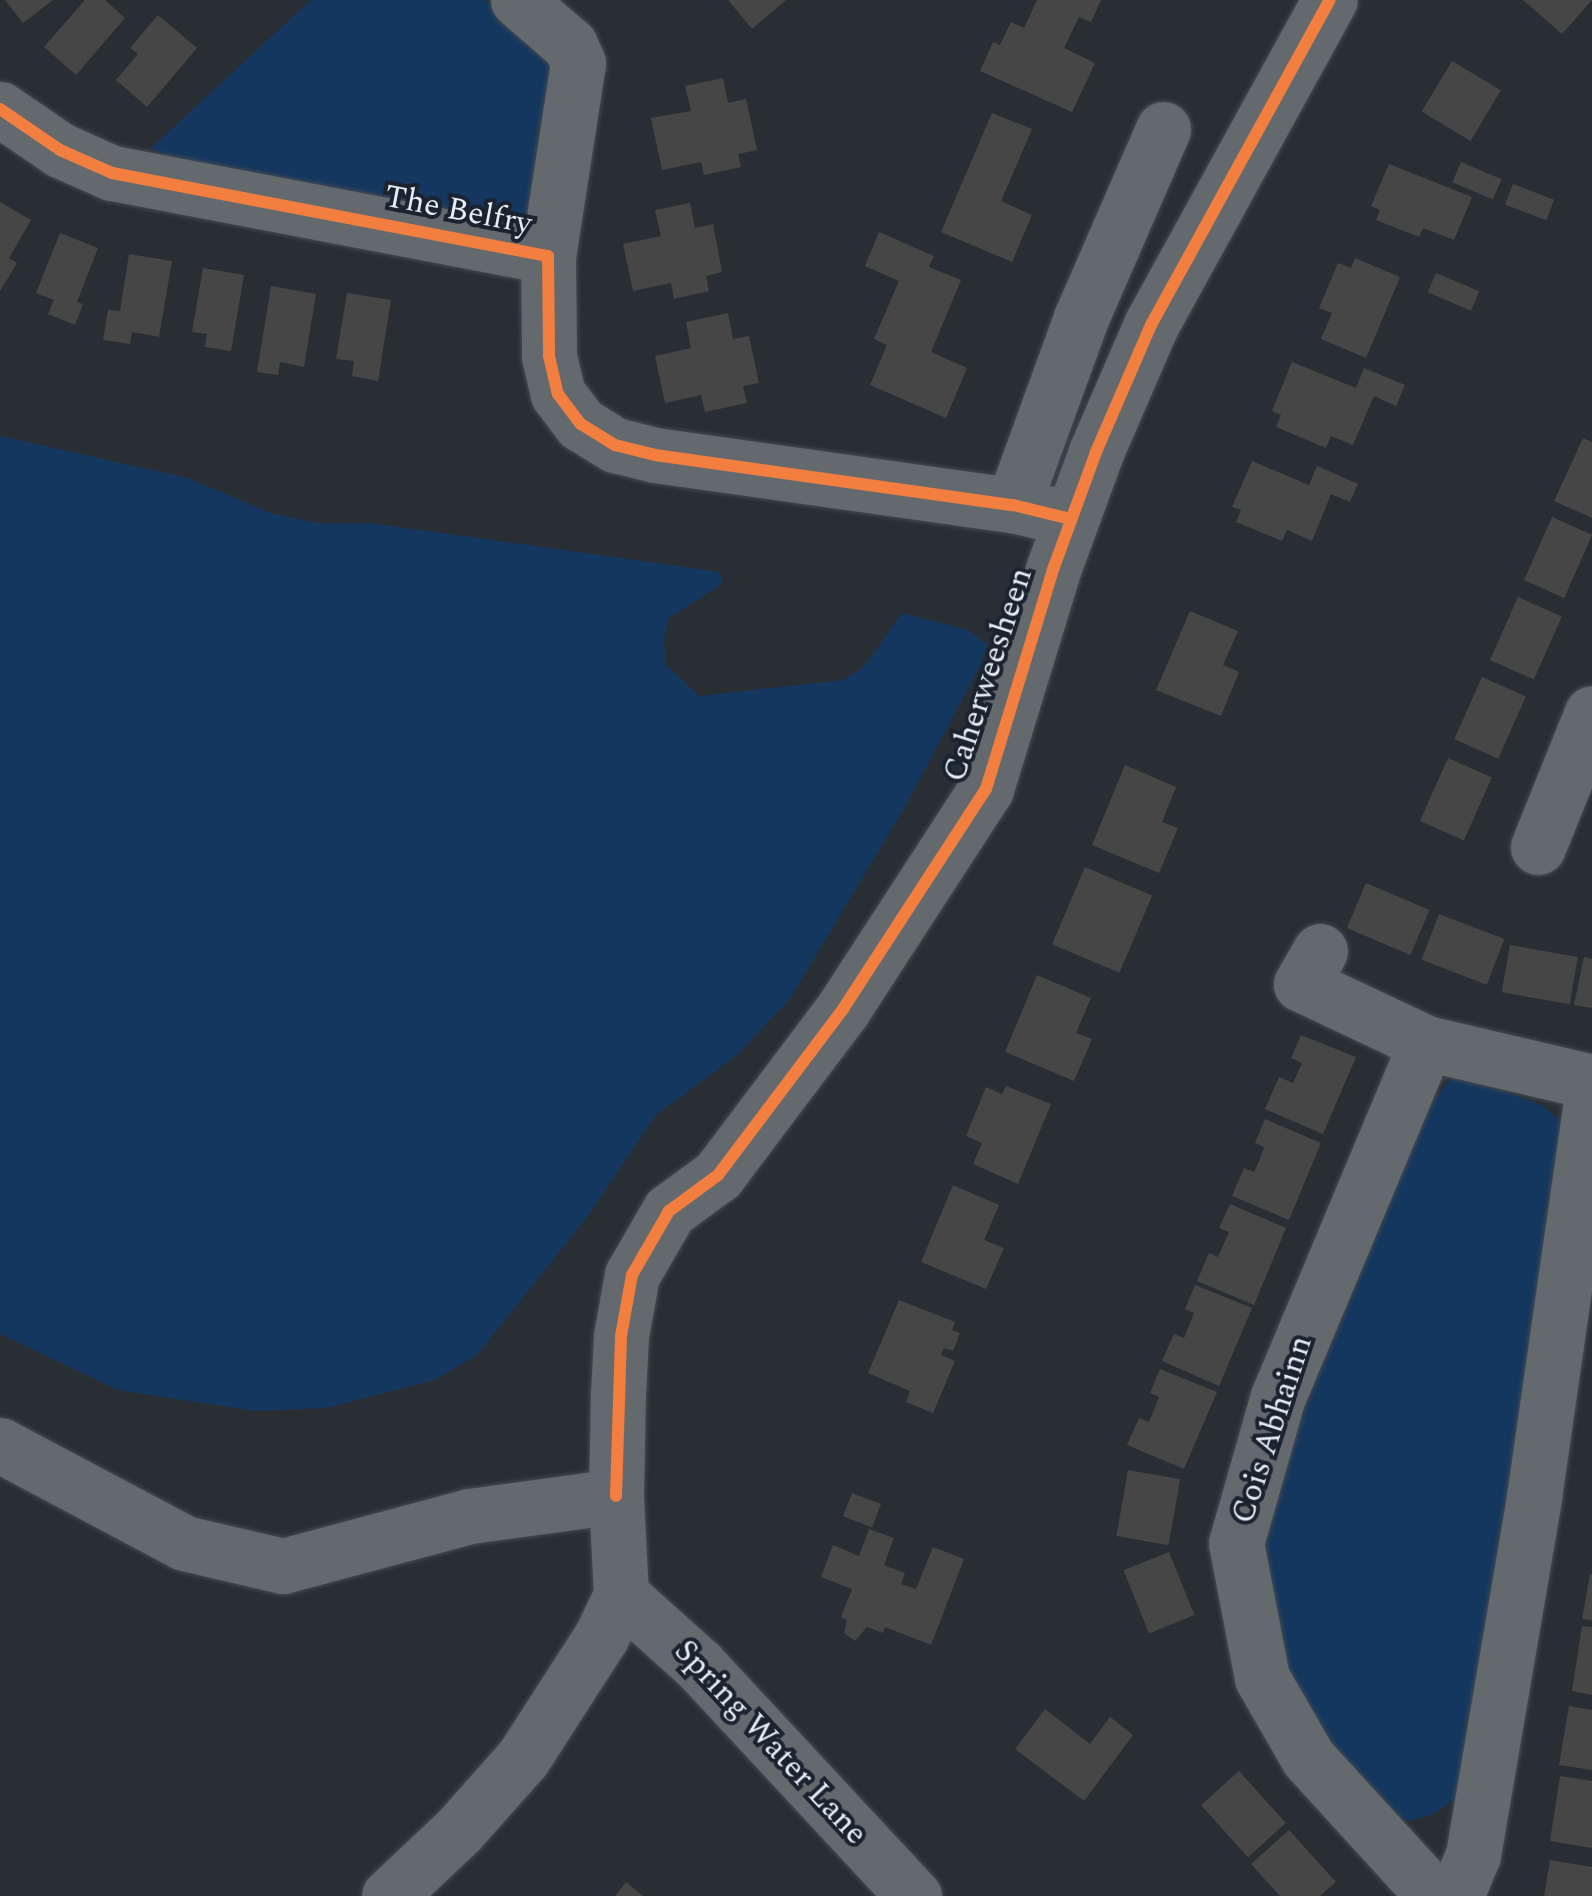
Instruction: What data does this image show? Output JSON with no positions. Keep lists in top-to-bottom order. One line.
{"streets":{"street":["The Belfry","Caherweesheen","Cois Abhainn","Spring Water Lane"]},"crossings":[["The Belfry","Caherweesheen"],["Caherweesheen","Spring Water Lane"]]}
